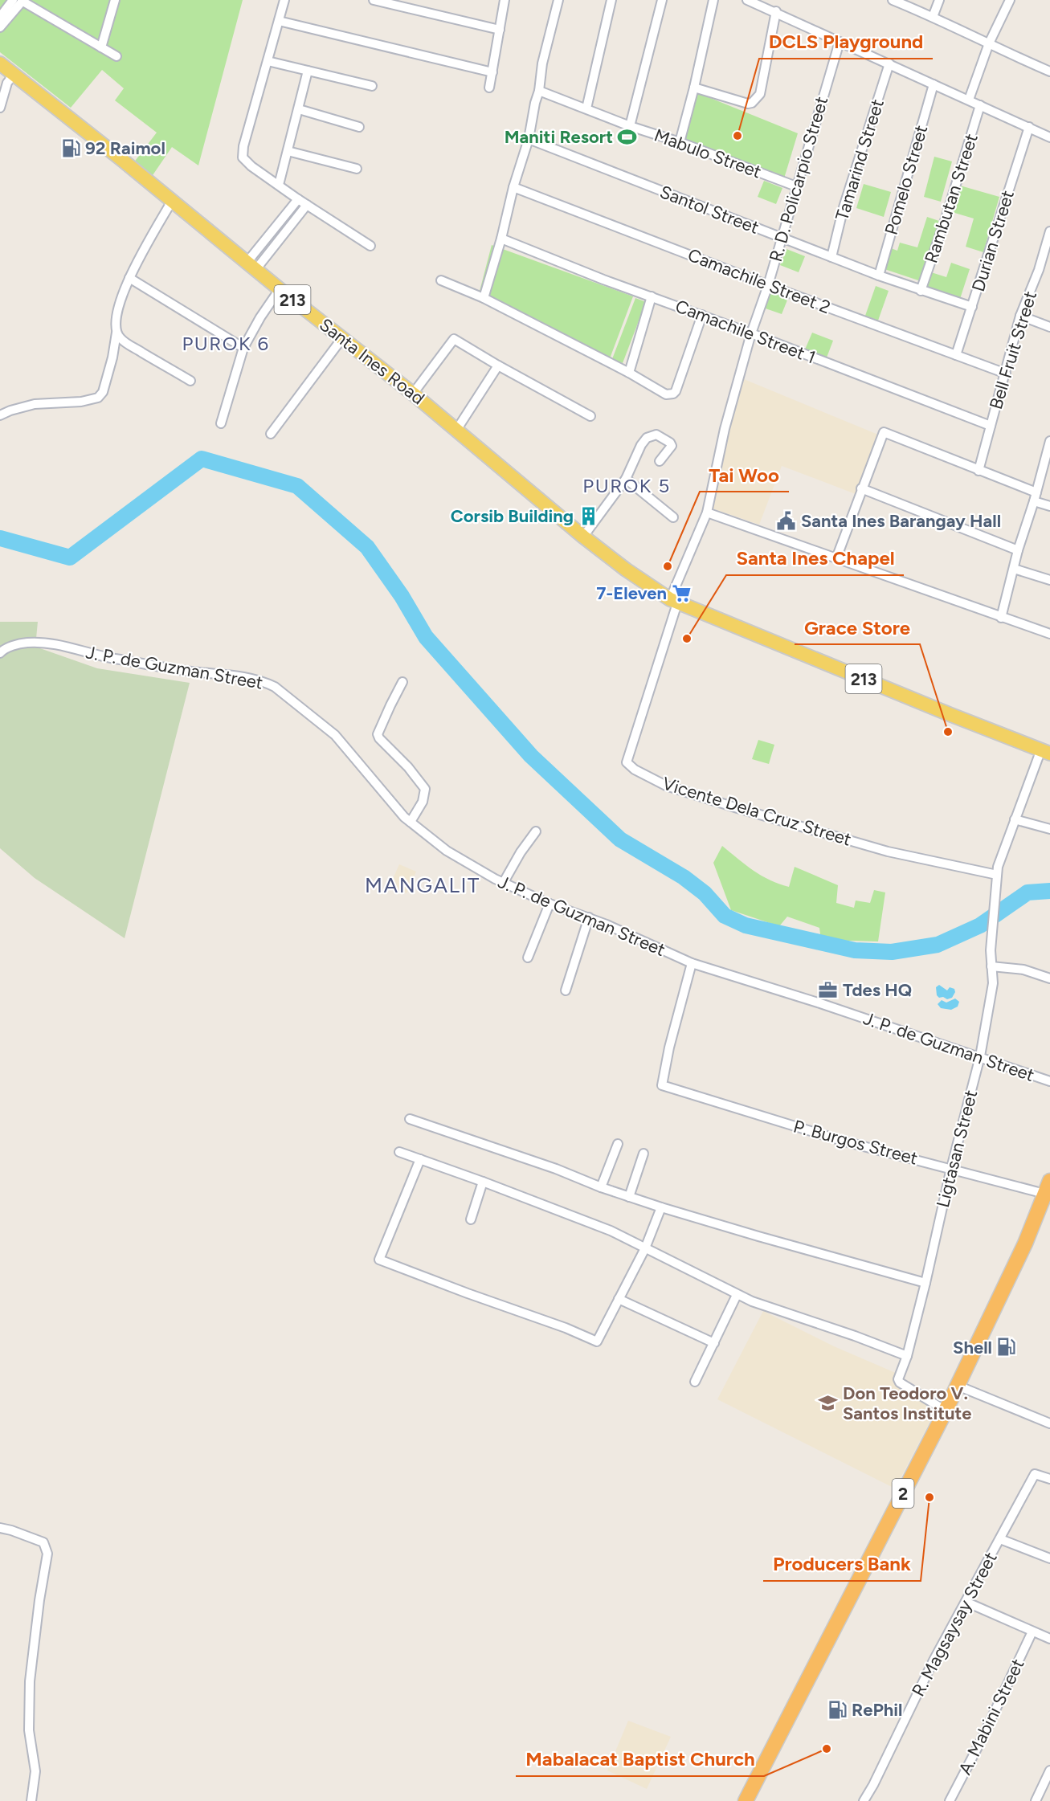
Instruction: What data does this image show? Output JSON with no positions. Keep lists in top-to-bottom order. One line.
{"streets":{"highway":["2"],"main road":["213","Santa Ines Road"],"street":["Mabulo Street","Tamarind Street","R. D. Policarpio Street","Pomelo Street","Rambutan Street","Santol Street","Durian Street","Camachile Street 2","Camachile Street 1","Bell Fruit Street","J. P. de Guzman Street","Vicente Dela Cruz Street","P. Burgos Street","Ligtasan Street","R. Magsaysay Street","A. Mabini Street"]},"crossings":[["Mabulo Street","R. D. Policarpio Street"],["Tamarind Street","Santol Street"],["R. D. Policarpio Street","Santol Street"],["R. D. Policarpio Street","Camachile Street 2"],["R. D. Policarpio Street","213"],["R. D. Policarpio Street","Camachile Street 1"],["R. D. Policarpio Street","Vicente Dela Cruz Street"],["Pomelo Street","Santol Street"],["Rambutan Street","Santol Street"],["Santol Street","Durian Street"],["Durian Street","Camachile Street 2"],["Camachile Street 2","Bell Fruit Street"],["213","Santa Ines Road"],["213","Vicente Dela Cruz Street"],["213","Ligtasan Street"],["Camachile Street 1","Bell Fruit Street"],["J. P. de Guzman Street","P. Burgos Street"],["J. P. de Guzman Street","Ligtasan Street"],["Vicente Dela Cruz Street","Ligtasan Street"],["P. Burgos Street","Ligtasan Street"],["P. Burgos Street","2"],["Ligtasan Street","2"]],"districts":["PUROK 6","PUROK 5","MANGALIT"],"places":{"other":["DCLS Playground","Tai Woo","Santa Ines Chapel","Grace Store","Producers Bank","Mabalacat Baptist Church"],"sports":["Maniti Resort"],"fuel station":["92 Raimol","Shell","RePhil"],"building":["Corsib Building"],"public building":["Santa Ines Barangay Hall"],"supermarket":["7-Eleven"],"office":["Tdes HQ"],"school or university":["Don Teodoro V. Santos Institute"]}}
